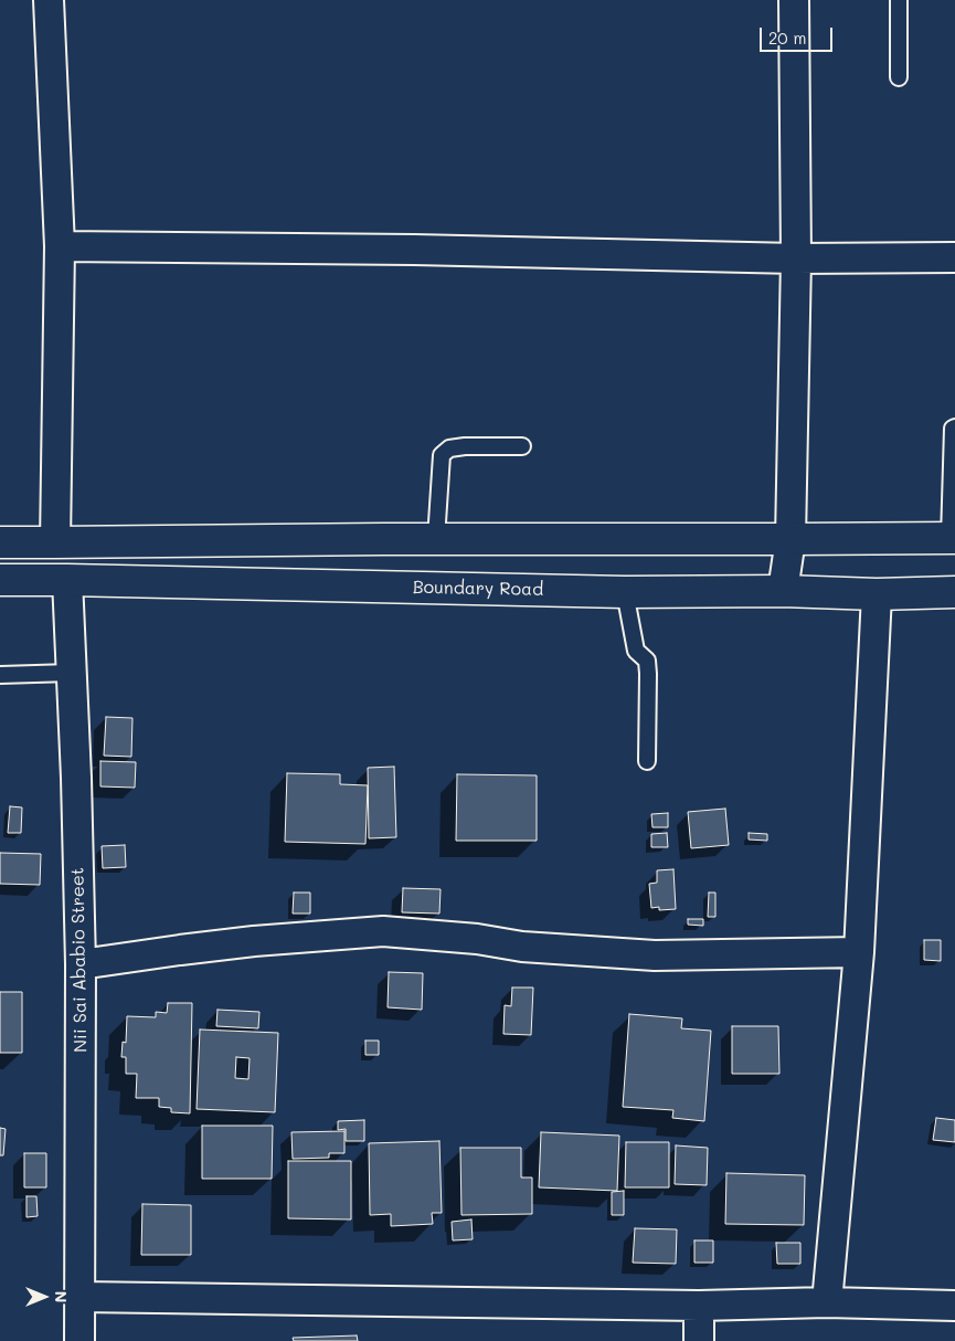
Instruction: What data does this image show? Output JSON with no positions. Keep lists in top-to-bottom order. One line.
{"streets":{"main road":["Boundary Road"],"street":["Nii Sai Ababio Street"]},"crossings":[["Boundary Road","Nii Sai Ababio Street"]],"scale_bar":"20 m","north":"right"}
